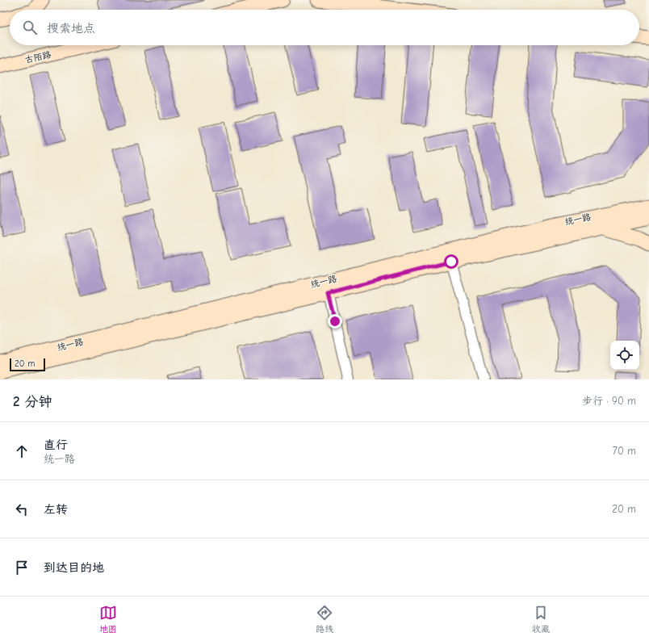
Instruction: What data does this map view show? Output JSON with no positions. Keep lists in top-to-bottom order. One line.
{"streets":{"main road":["古陌路","统一路"]},"scale_bar":"20 m","page":{"search":"搜索地点","scale":"20 m","heading":["2 分钟","步行 · 90 m"],"list":[["直行","统一路","70 m"],["左转","20 m"],"到达目的地"],"nav":["地图","路线","收藏"]}}
